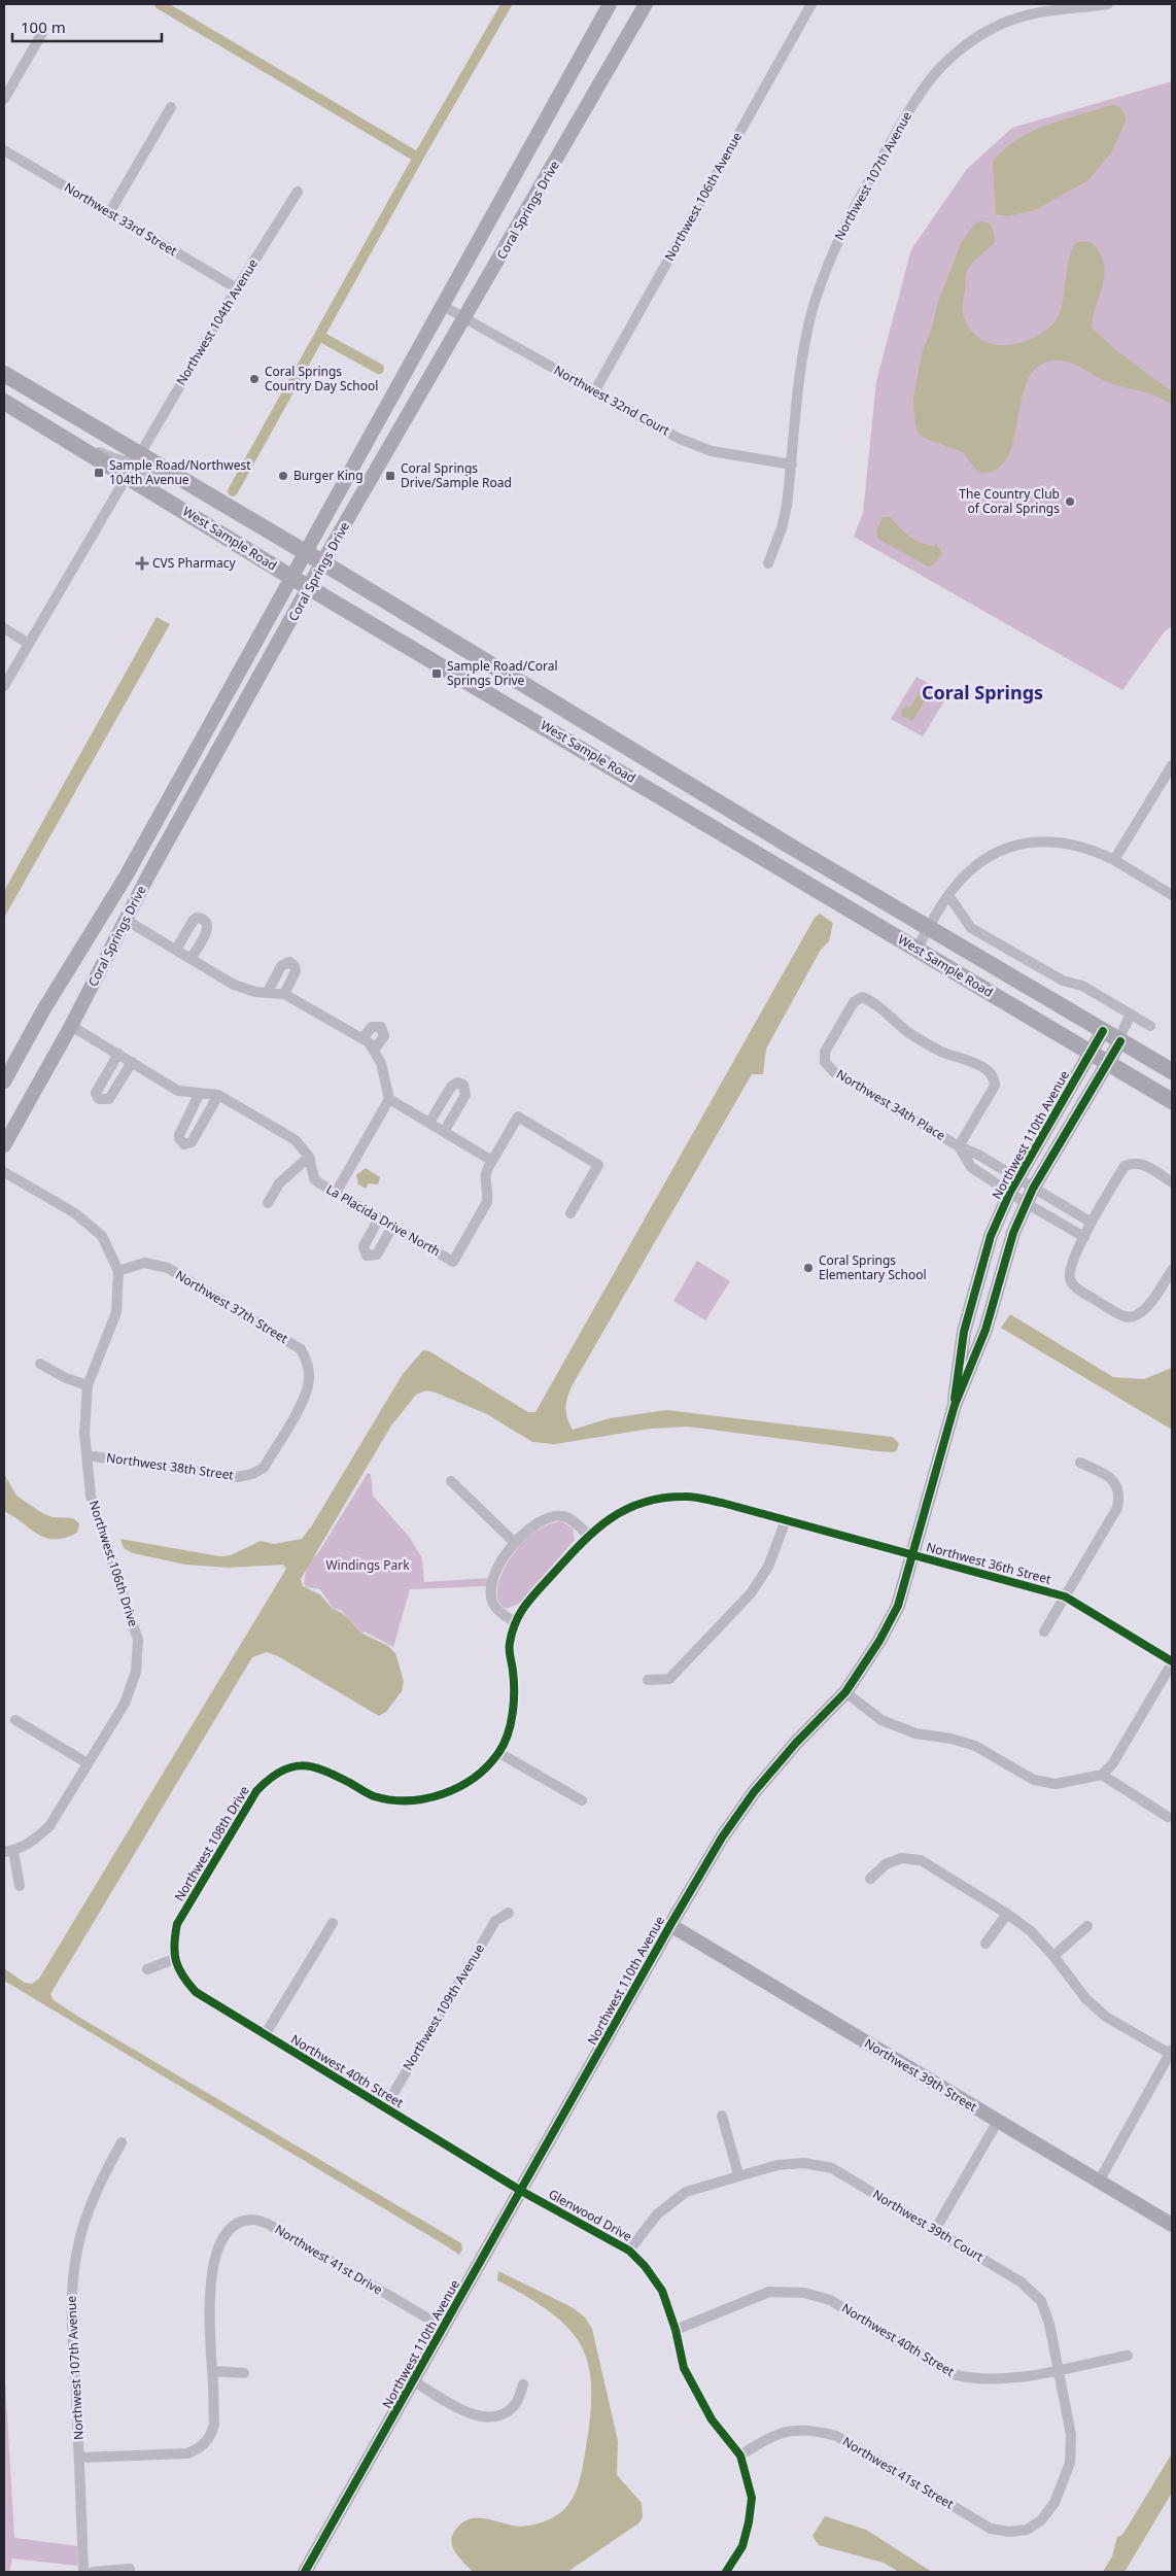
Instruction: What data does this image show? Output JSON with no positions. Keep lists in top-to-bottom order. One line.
{"streets":{"main road":["West Sample Road"],"street":["Northwest 107th Avenue","Northwest 106th Avenue","Coral Springs Drive","Northwest 33rd Street","Northwest 104th Avenue","Northwest 32nd Court","Northwest 34th Place","Northwest 110th Avenue","La Placida Drive North","Northwest 37th Street","Northwest 38th Street","Northwest 106th Drive","Northwest 36th Street","Northwest 108th Drive","Northwest 109th Avenue","Northwest 40th Street","Northwest 39th Street","Glenwood Drive","Northwest 39th Court","Northwest 41st Drive","Northwest 41st Street"]},"crossings":[["Northwest 107th Avenue","Northwest 32nd Court"],["Northwest 107th Avenue","Northwest 41st Drive"],["Northwest 106th Avenue","Northwest 32nd Court"],["Coral Springs Drive","Northwest 32nd Court"],["Coral Springs Drive","West Sample Road"],["Coral Springs Drive","La Placida Drive North"],["Northwest 33rd Street","Northwest 104th Avenue"],["Northwest 104th Avenue","West Sample Road"],["West Sample Road","Northwest 110th Avenue"],["Northwest 34th Place","Northwest 110th Avenue"],["Northwest 110th Avenue","Northwest 36th Street"],["Northwest 110th Avenue","Northwest 40th Street"],["Northwest 110th Avenue","Northwest 39th Street"],["Northwest 110th Avenue","Glenwood Drive"],["Northwest 110th Avenue","Northwest 41st Drive"],["Northwest 37th Street","Northwest 38th Street"],["Northwest 37th Street","Northwest 106th Drive"],["Northwest 38th Street","Northwest 106th Drive"],["Northwest 36th Street","Northwest 108th Drive"],["Northwest 108th Drive","Northwest 40th Street"],["Northwest 109th Avenue","Northwest 40th Street"],["Northwest 40th Street","Glenwood Drive"],["Northwest 40th Street","Northwest 39th Court"],["Glenwood Drive","Northwest 39th Court"],["Glenwood Drive","Northwest 41st Street"],["Northwest 39th Court","Northwest 41st Street"]],"districts":["Coral Springs"],"parks":["Windings Park"],"places":{"other":["Coral Springs Country Day School","Burger King","The Country Club of Coral Springs","Coral Springs Elementary School"],"transit":["Sample Road/Northwest 104th Avenue","Coral Springs Drive/Sample Road","Sample Road/Coral Springs Drive"],"health":["CVS Pharmacy"]},"scale_bar":"100 m"}
